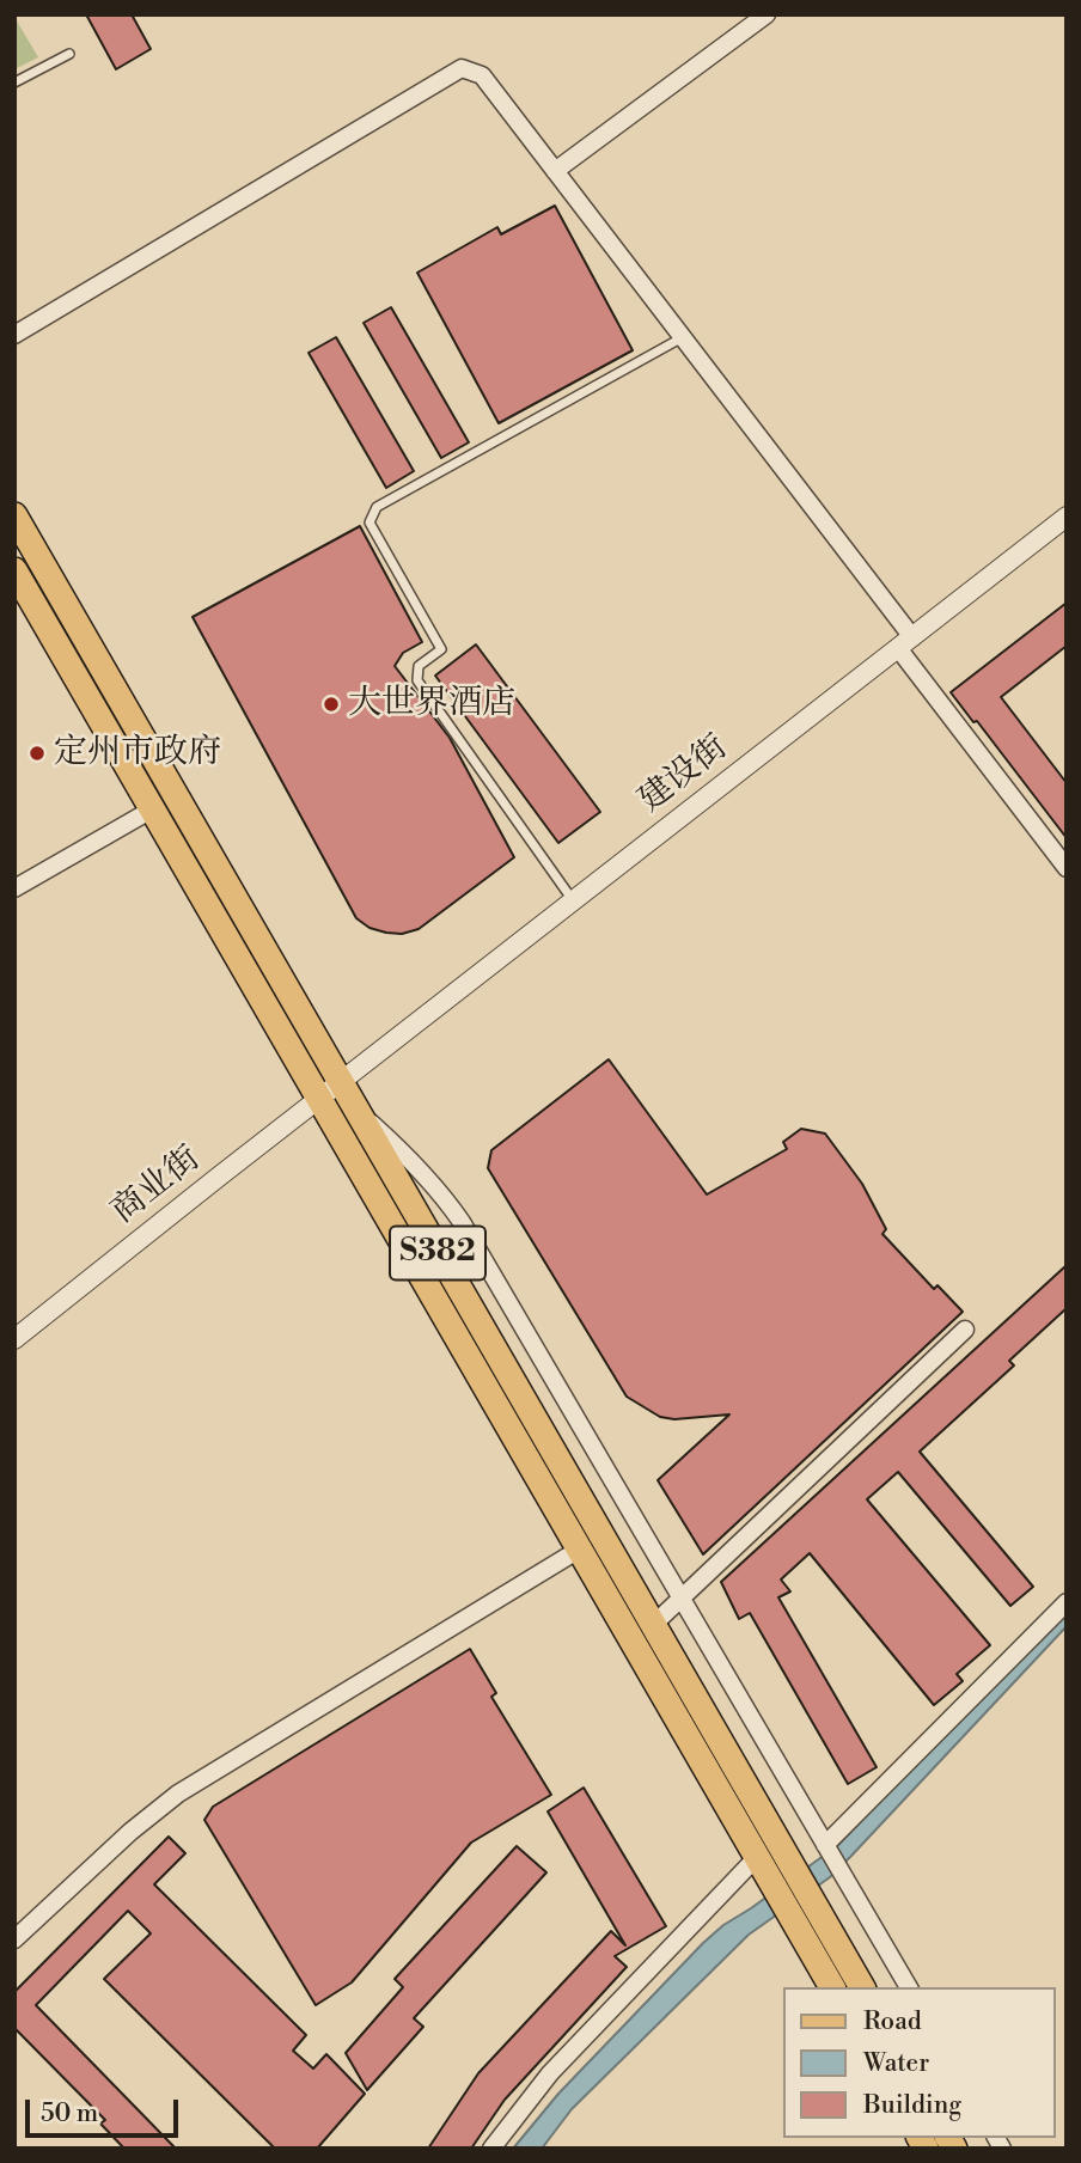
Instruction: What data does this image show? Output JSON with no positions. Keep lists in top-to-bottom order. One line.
{"streets":{"main road":["S382"],"street":["建设街","商业街"]},"crossings":[["建设街","商业街"],["建设街","S382"],["商业街","S382"]],"places":["大世界酒店","定州市政府"],"legend":["Road","Water","Building"],"scale_bar":"50 m"}
